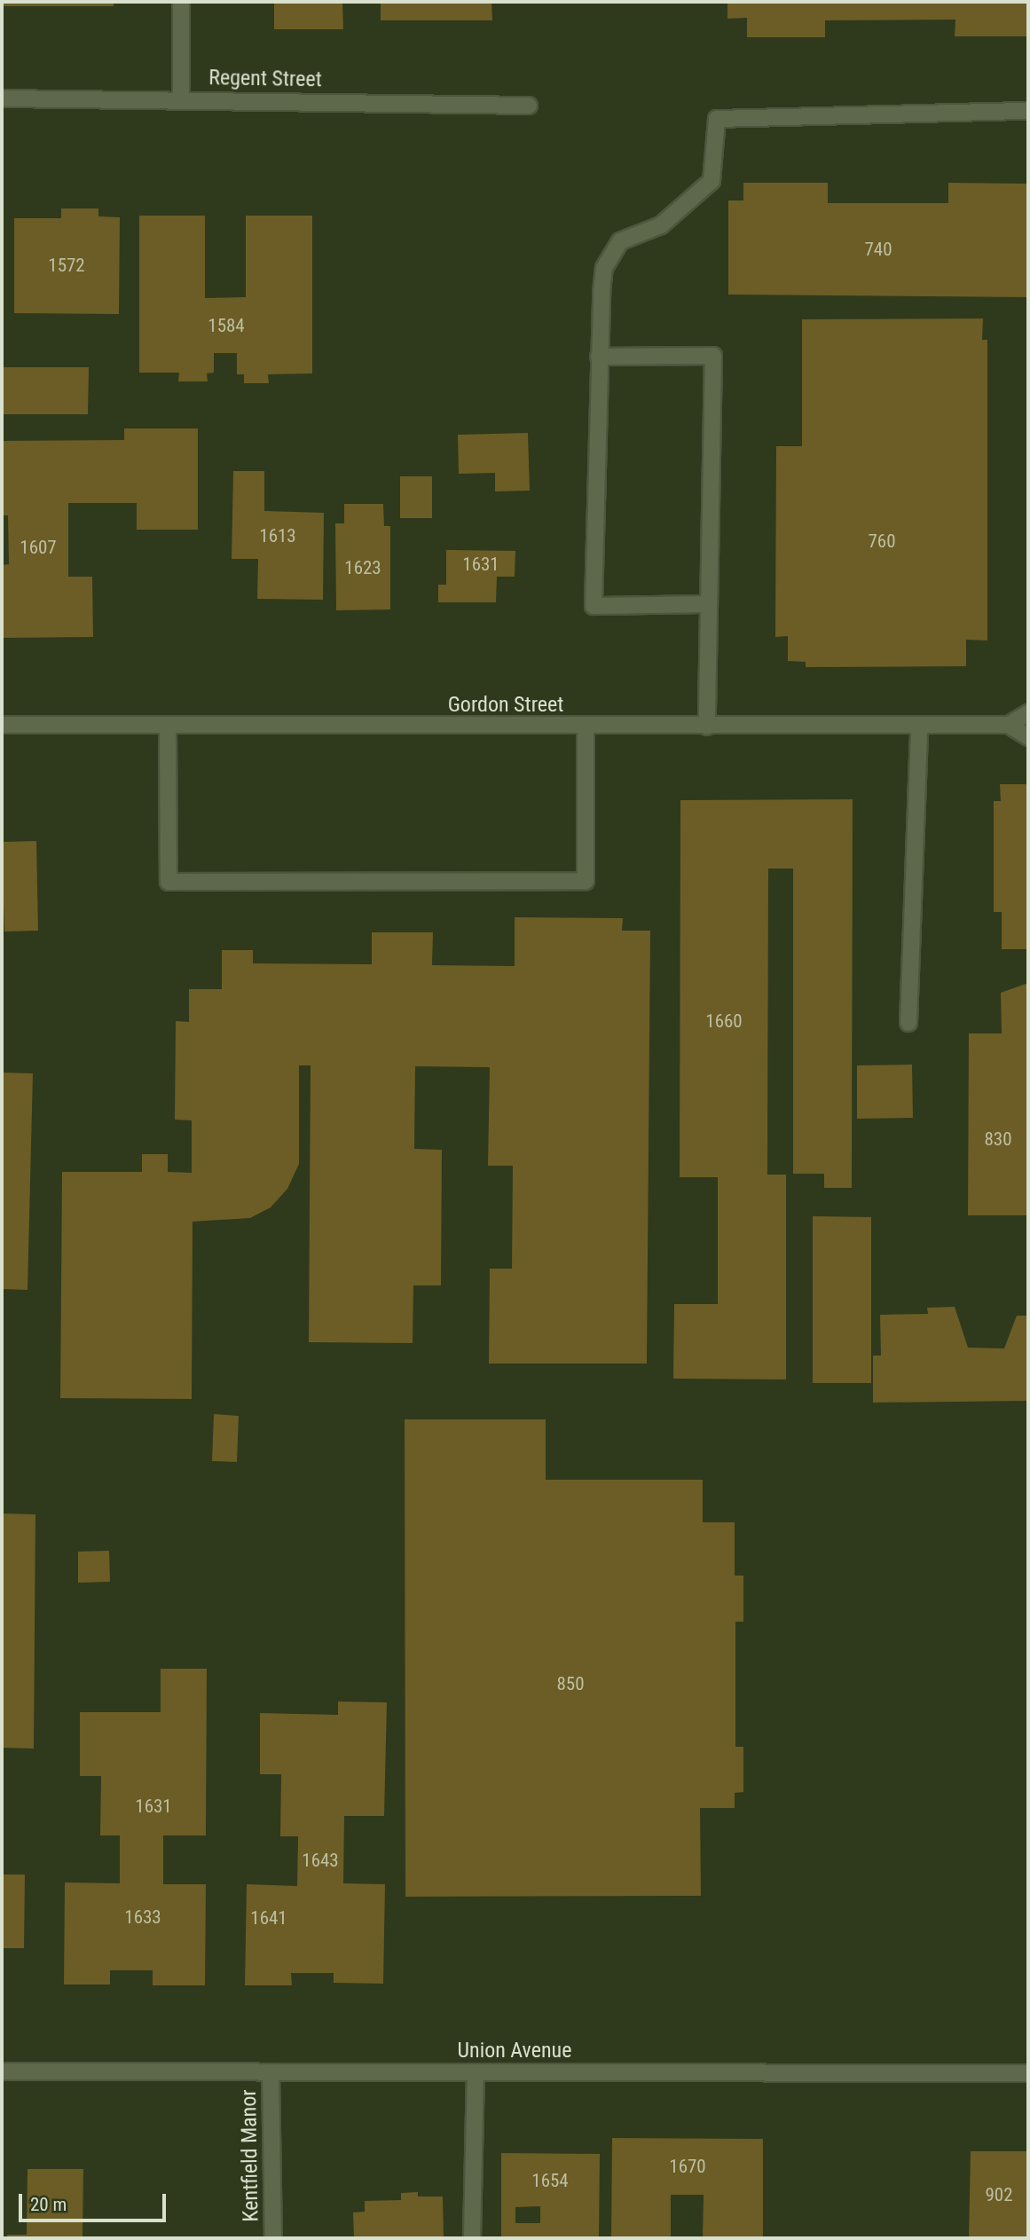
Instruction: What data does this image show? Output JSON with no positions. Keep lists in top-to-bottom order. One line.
{"streets":{"street":["Regent Street","Gordon Street","Union Avenue","Kentfield Manor"]},"crossings":[["Union Avenue","Kentfield Manor"]],"house_numbers":["740","1572","1584","1613","760","1607","1631","1623","1660","830","850","1631","1643","1633","1641","1670","1654","902"],"scale_bar":"20 m"}
